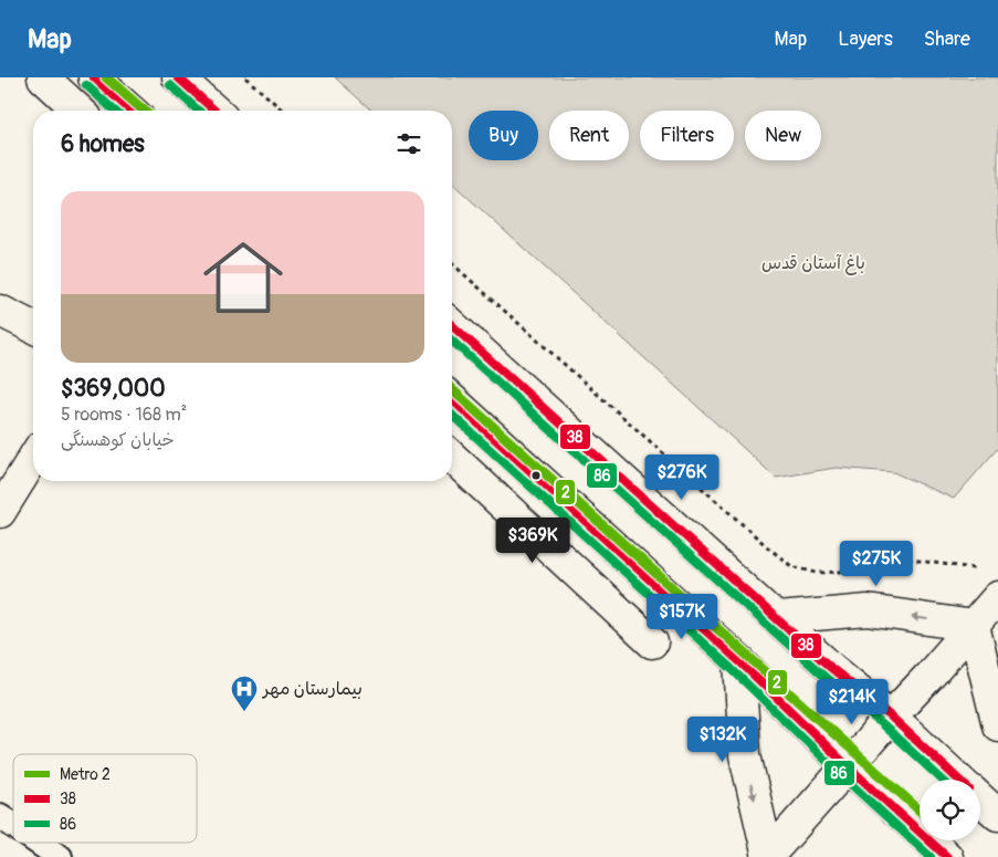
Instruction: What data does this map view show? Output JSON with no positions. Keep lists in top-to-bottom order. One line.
{"parks":["باغ آستان قدس"],"places":{"hospital":["بیمارستان مهر"]},"lines":["metro line 2","transit line 38","transit line 86"],"legend":["Metro 2","38","86"],"page":{"header":"Map","nav":["Map","Layers","Share"],"chip":["Buy","Rent","Filters","New"],"heading":"6 homes","list":[{"name":"$369,000","note":"5 rooms · 168 m² · خیابان کوهسنگی"}],"price":["$276K","$369K","$275K","$157K","$214K","$132K"]}}
